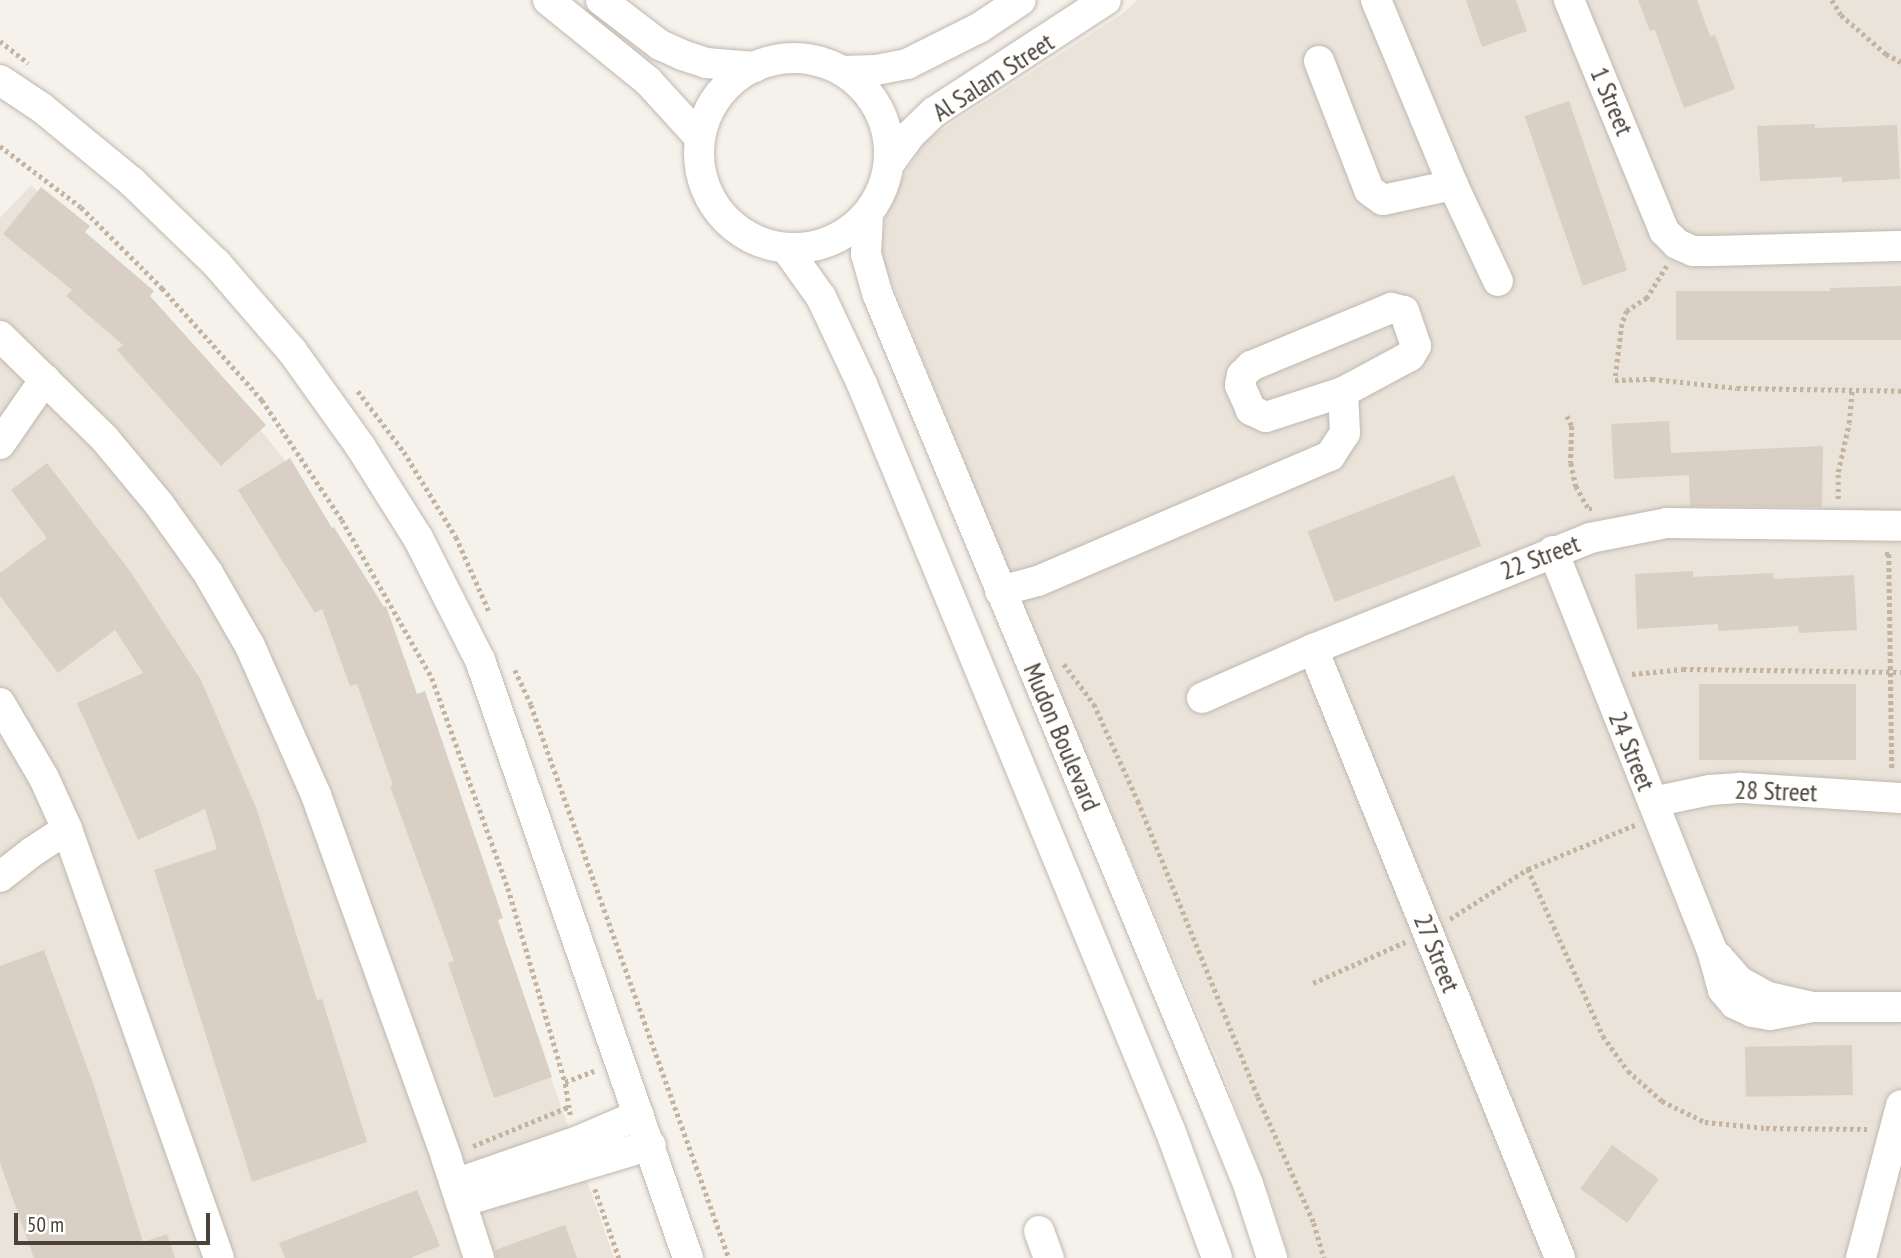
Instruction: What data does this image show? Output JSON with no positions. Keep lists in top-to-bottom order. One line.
{"streets":{"street":["Al Salam Street","1 Street","22 Street","Mudon Boulevard","24 Street","28 Street","27 Street"]},"crossings":[["Al Salam Street","Mudon Boulevard"],["22 Street","24 Street"],["22 Street","27 Street"],["24 Street","28 Street"]],"scale_bar":"50 m"}
